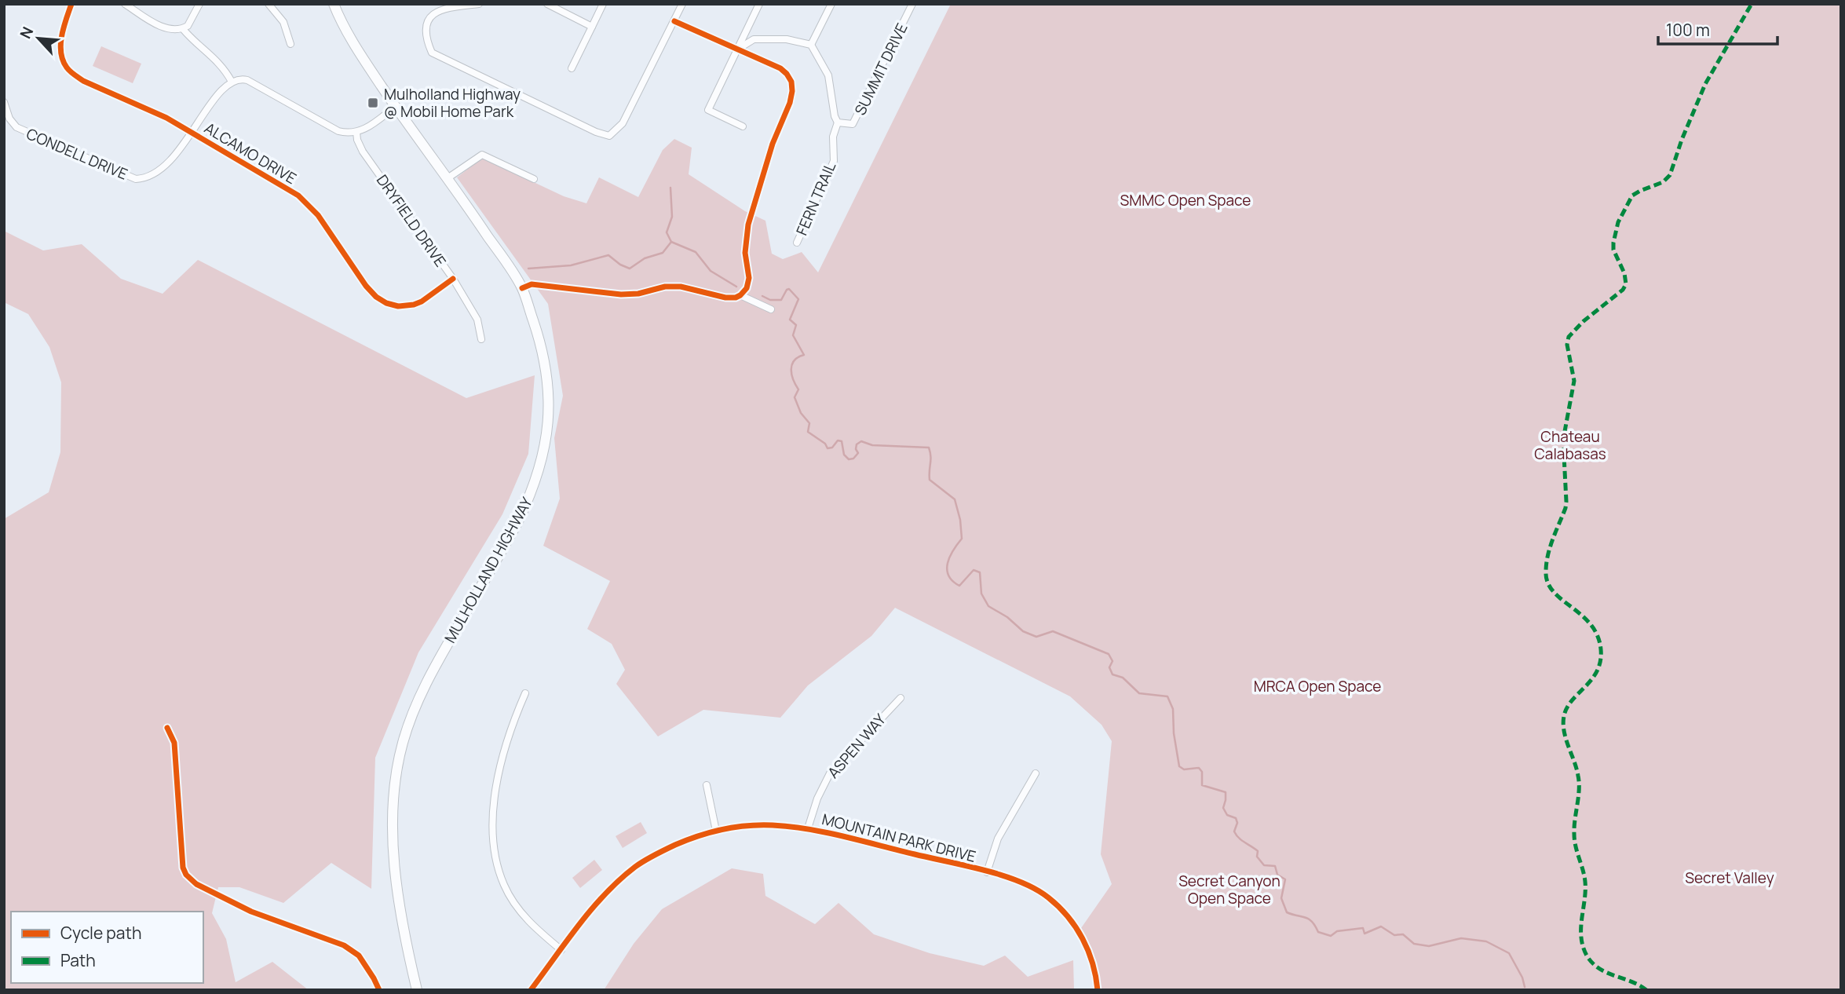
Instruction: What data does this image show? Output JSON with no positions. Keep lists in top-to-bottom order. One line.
{"streets":{"main road":["MULHOLLAND HIGHWAY"],"street":["SUMMIT DRIVE","ALCAMO DRIVE","CONDELL DRIVE","FERN TRAIL","DRYFIELD DRIVE","ASPEN WAY","MOUNTAIN PARK DRIVE"]},"crossings":[["SUMMIT DRIVE","FERN TRAIL"],["ALCAMO DRIVE","CONDELL DRIVE"],["ALCAMO DRIVE","DRYFIELD DRIVE"],["ASPEN WAY","MOUNTAIN PARK DRIVE"]],"parks":["SMMC Open Space","Chateau Calabasas","MRCA Open Space","Secret Valley","Secret Canyon Open Space"],"places":{"transit":["Mulholland Highway @ Mobil Home Park"]},"legend":["Cycle path","Path"],"scale_bar":"100 m","north":"top left"}
